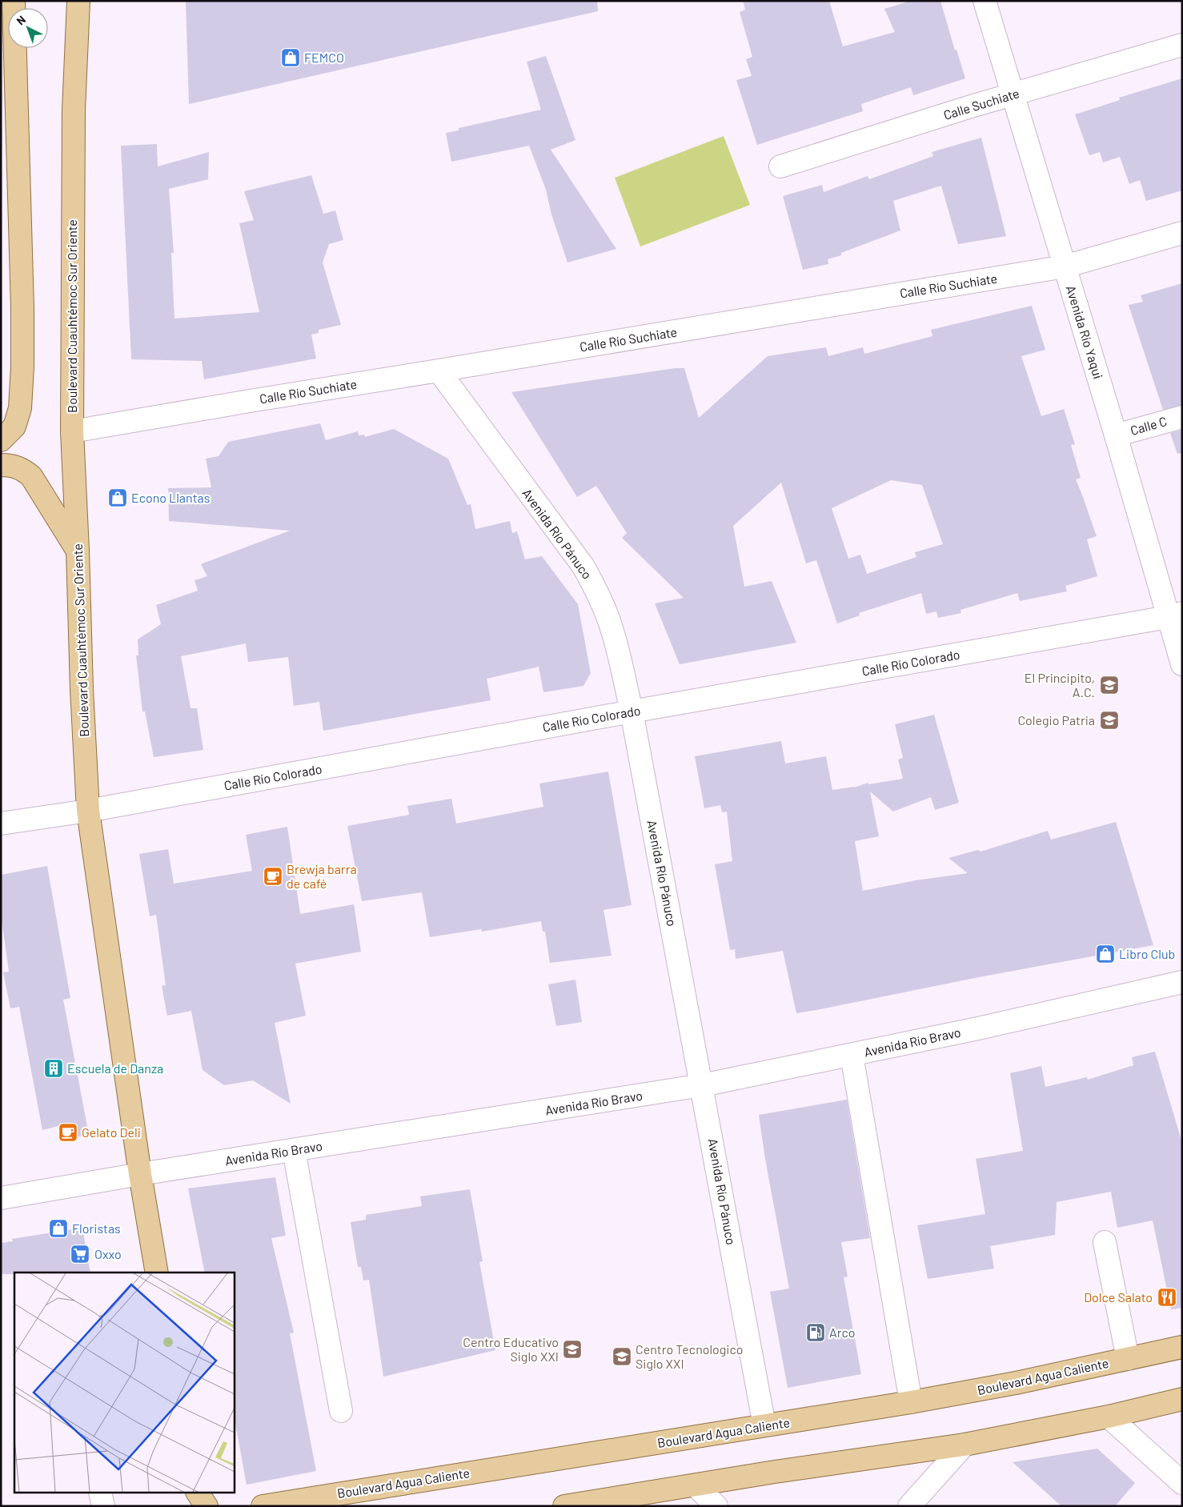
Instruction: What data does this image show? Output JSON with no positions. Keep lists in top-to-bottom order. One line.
{"streets":{"main road":["Boulevard Cuauhtémoc Sur Oriente","Boulevard Agua Caliente"],"street":["Calle Suchiate","Calle Río Suchiate","Avenida Río Yaqui","Calle C","Avenida Río Pánuco","Calle Río Colorado","Avenida Río Bravo"]},"crossings":[["Calle Suchiate","Avenida Río Yaqui"],["Calle Río Suchiate","Boulevard Cuauhtémoc Sur Oriente"],["Calle Río Suchiate","Avenida Río Yaqui"],["Calle Río Suchiate","Avenida Río Pánuco"],["Boulevard Cuauhtémoc Sur Oriente","Calle Río Colorado"],["Boulevard Cuauhtémoc Sur Oriente","Avenida Río Bravo"],["Avenida Río Yaqui","Calle C"],["Avenida Río Yaqui","Calle Río Colorado"],["Avenida Río Pánuco","Calle Río Colorado"],["Avenida Río Pánuco","Avenida Río Bravo"],["Avenida Río Pánuco","Boulevard Agua Caliente"]],"places":{"shop":["FEMCO","Econo Llantas","Libro Club","Floristas"],"school or university":["El Principito, A.C.","Colegio Patria","Centro Educativo Siglo XXI","Centro Tecnologico Siglo XXI"],"cafe":["Brewja barra de café","Gelato Deli"],"building":["Escuela de Danza"],"supermarket":["Oxxo"],"restaurant":["Dolce Salato"],"fuel station":["Arco"]},"north":"top left"}
